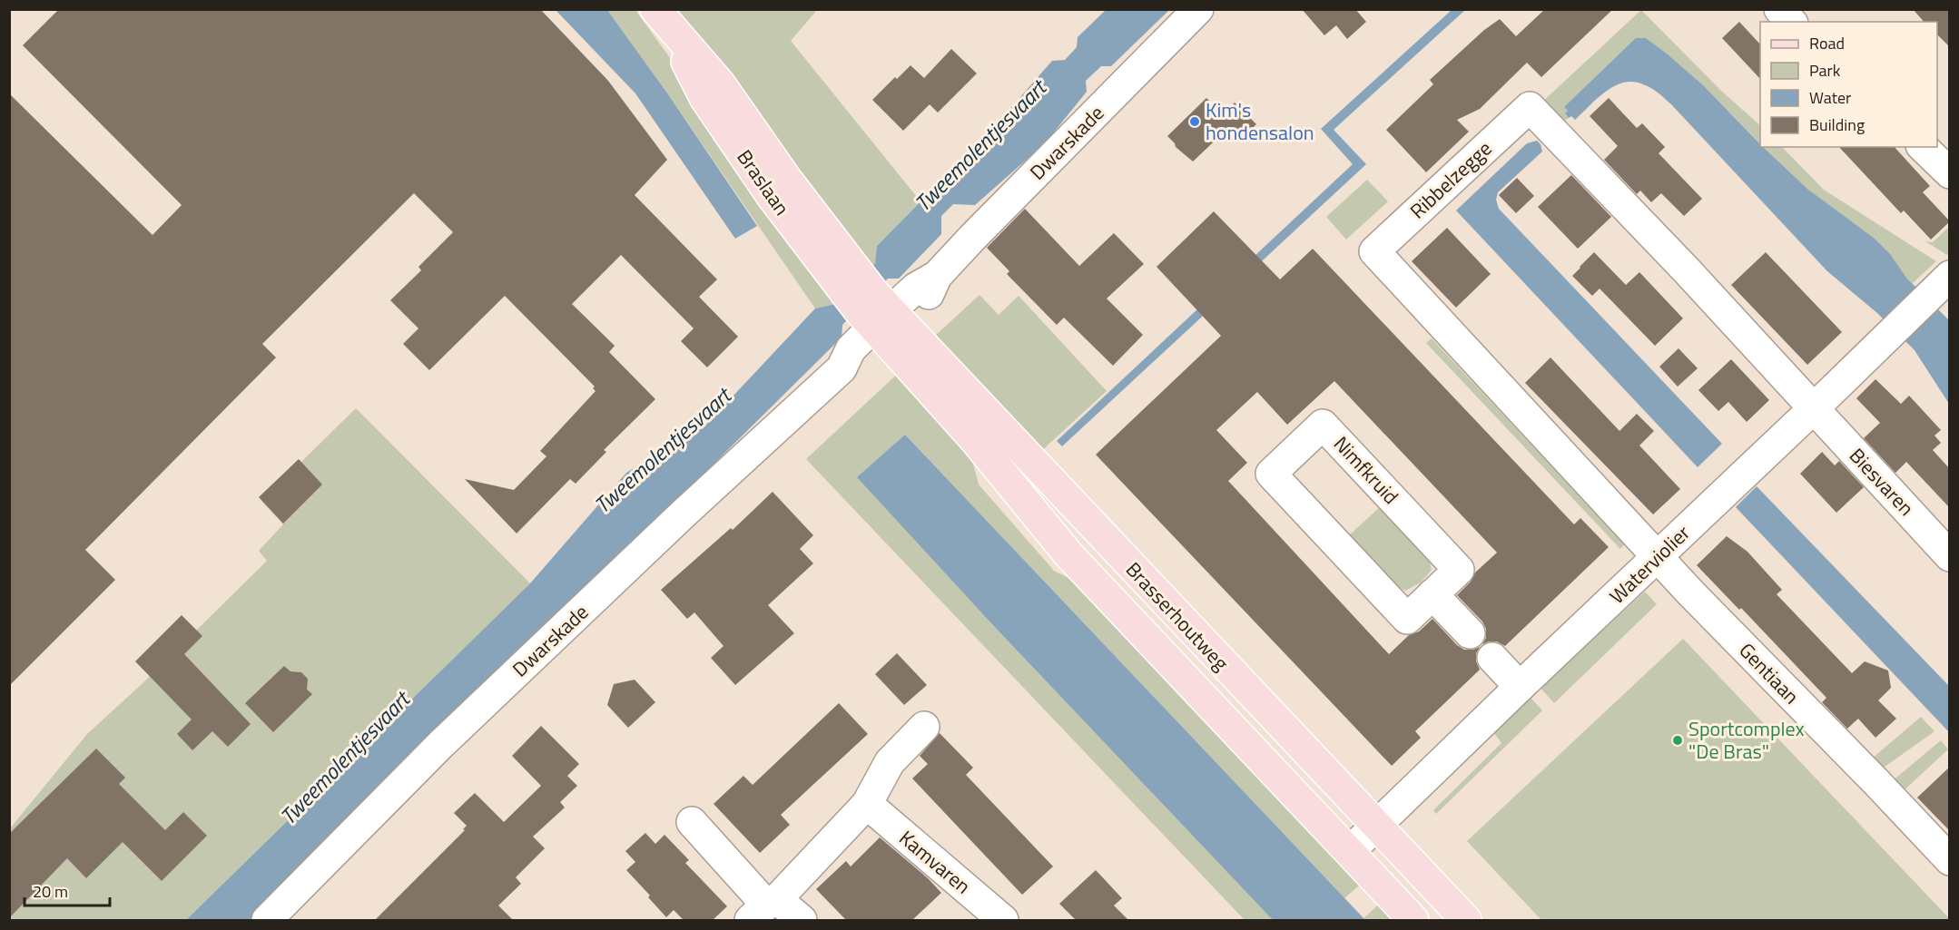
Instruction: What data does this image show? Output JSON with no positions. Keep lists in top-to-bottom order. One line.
{"streets":{"main road":["Braslaan","Brasserhoutweg"],"street":["Dwarskade","Ribbelzegge","Nimfkruid","Biesvaren","Waterviolier","Gentiaan","Kamvaren"]},"crossings":[["Dwarskade","Braslaan"],["Dwarskade","Brasserhoutweg"],["Ribbelzegge","Biesvaren"],["Ribbelzegge","Waterviolier"],["Ribbelzegge","Gentiaan"],["Braslaan","Brasserhoutweg"],["Biesvaren","Waterviolier"],["Waterviolier","Brasserhoutweg"],["Waterviolier","Gentiaan"]],"water":["Tweemolentjesvaart"],"places":["Kim's hondensalon","Sportcomplex \"De Bras\""],"legend":["Road","Park","Water","Building"],"scale_bar":"20 m"}
